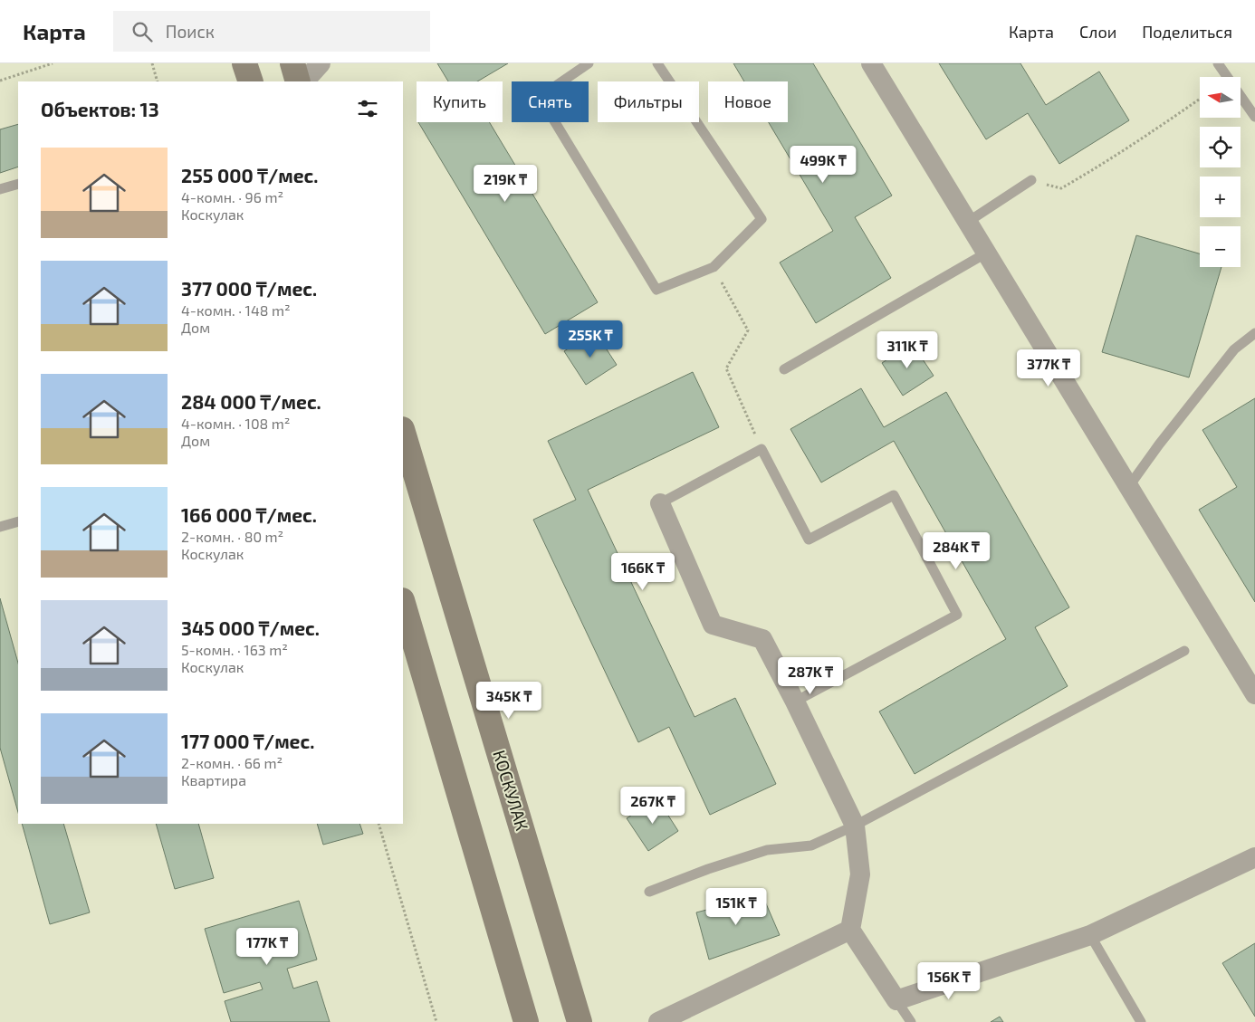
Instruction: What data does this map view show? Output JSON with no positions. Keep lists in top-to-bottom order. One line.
{"streets":{"street":["КОСКУЛАК"]},"north":"left","page":{"header":"Карта","search":"Поиск","nav":["Карта","Слои","Поделиться"],"map_buttons":["+","−"],"chip":["Купить","Снять","Фильтры","Новое"],"heading":"Объектов: 13","list":[{"name":"255 000 ₸/мес.","note":"4-комн. · 96 m² · Коскулак"},{"name":"377 000 ₸/мес.","note":"4-комн. · 148 m² · Дом"},{"name":"284 000 ₸/мес.","note":"4-комн. · 108 m² · Дом"},{"name":"166 000 ₸/мес.","note":"2-комн. · 80 m² · Коскулак"},{"name":"345 000 ₸/мес.","note":"5-комн. · 163 m² · Коскулак"},{"name":"177 000 ₸/мес.","note":"2-комн. · 66 m² · Квартира"}],"price":["499K ₸","219K ₸","255K ₸","311K ₸","377K ₸","284K ₸","166K ₸","287K ₸","345K ₸","267K ₸","151K ₸","177K ₸","156K ₸"]}}
